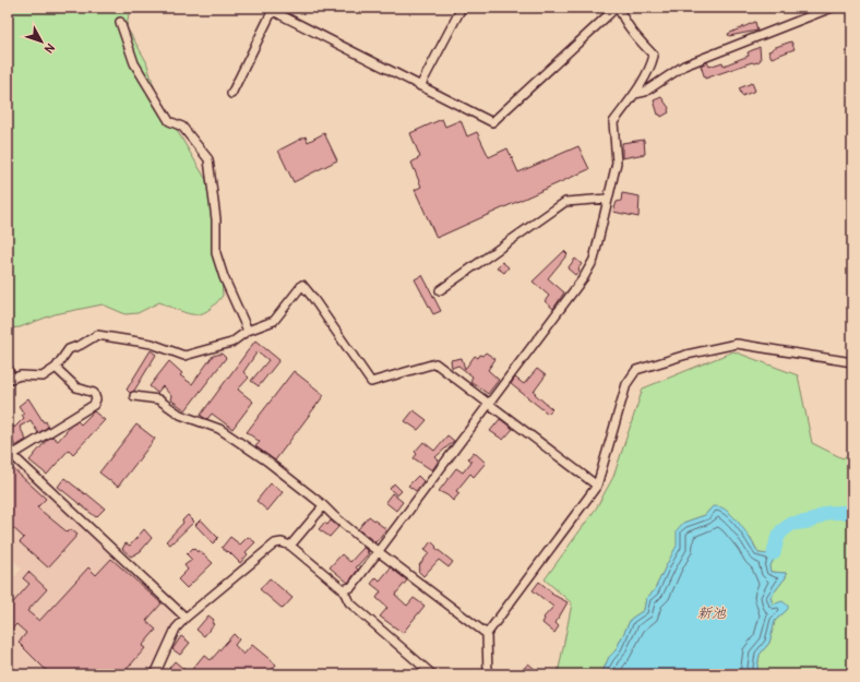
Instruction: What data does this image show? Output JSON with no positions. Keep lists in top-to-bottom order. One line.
{"water":["新池"],"north":"bottom right"}
